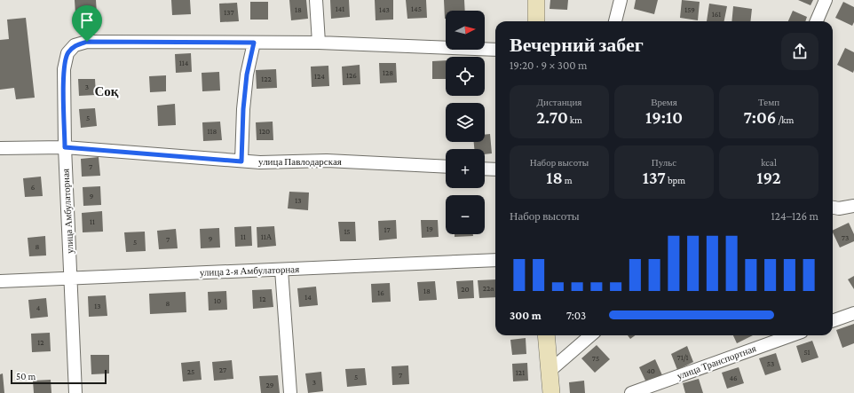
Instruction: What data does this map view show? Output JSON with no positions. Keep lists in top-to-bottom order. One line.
{"streets":{"street":["улица Павлодарская","улица Амбулаторная","улица 2-я Амбулаторная","улица Транспортная"]},"crossings":[["улица Павлодарская","улица Амбулаторная"],["улица Амбулаторная","улица 2-я Амбулаторная"]],"districts":["Соқ"],"house_numbers":["141","145","18","143","159","137","161","114","128","126","124","122","3","5","118","120","7","6","9","13","11","19","17","15","11","11А","73","9","7","5","8","22а","20","18","16","14","12","10","8","13","4","12","51","71/1","75","53","27","40","25","121","7","5","46","3","29"],"scale_bar":"50 m","north":"right","page":{"map_buttons":["+","−"],"heading":["Вечерний забег","19:20 · 9 × 300 m"],"stats":[["Дистанция","2.70 km"],["Время","19:10"],["Темп","7:06 /km"],["Набор высоты","18 m"],["Пульс","137 bpm"],["kcal","192"]],"chart":["Набор высоты","124–126 m"],"list":[{"name":"300 m","note":"7:03"}],"scale":"50 m"}}
